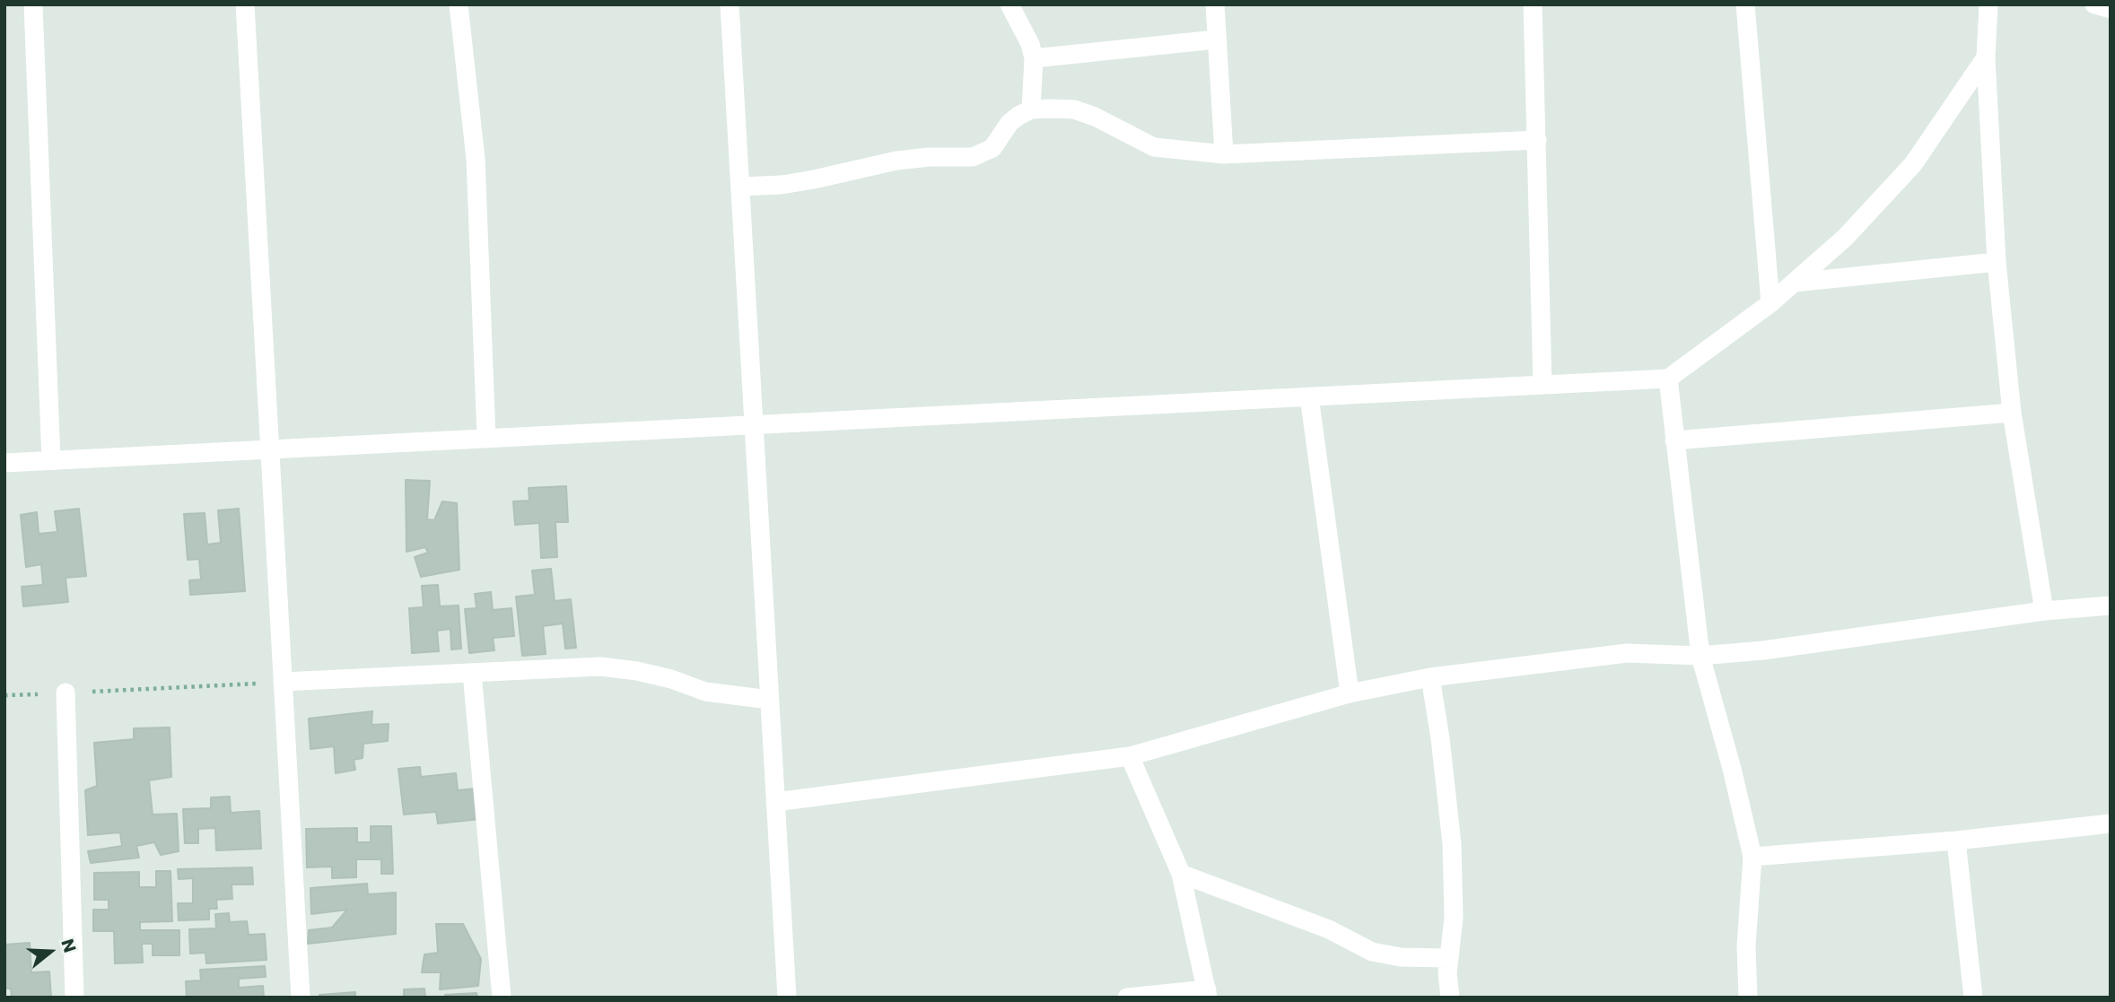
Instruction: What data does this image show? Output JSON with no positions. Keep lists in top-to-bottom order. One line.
{"north":"right"}
